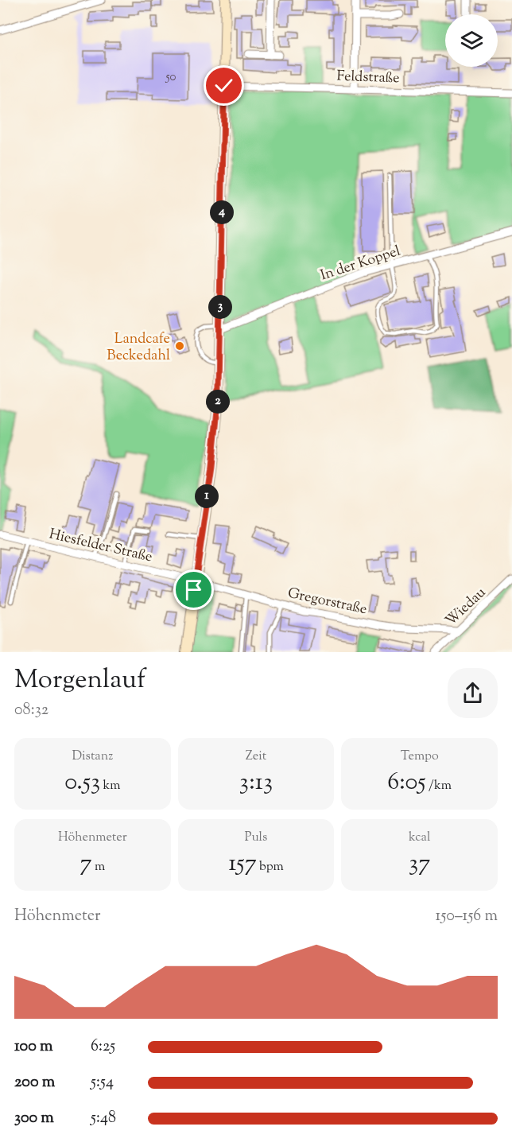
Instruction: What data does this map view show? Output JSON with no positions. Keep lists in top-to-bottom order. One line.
{"streets":{"street":["Feldstraße","In der Koppel","Hiesfelder Straße","Gregorstraße","Wiedau"]},"crossings":[["Hiesfelder Straße","Gregorstraße"],["Gregorstraße","Wiedau"]],"places":["Landcafe Beckedahl"],"house_numbers":["50"],"page":{"pins":["4","3","2","1"],"heading":["Morgenlauf","08:32"],"stats":[["Distanz","0.53 km"],["Zeit","3:13"],["Tempo","6:05 /km"],["Höhenmeter","7 m"],["Puls","157 bpm"],["kcal","37"]],"chart":["Höhenmeter","150–156 m"],"list":[{"name":"100 m","note":"6:25"},{"name":"200 m","note":"5:54"},{"name":"300 m","note":"5:48"}]}}
